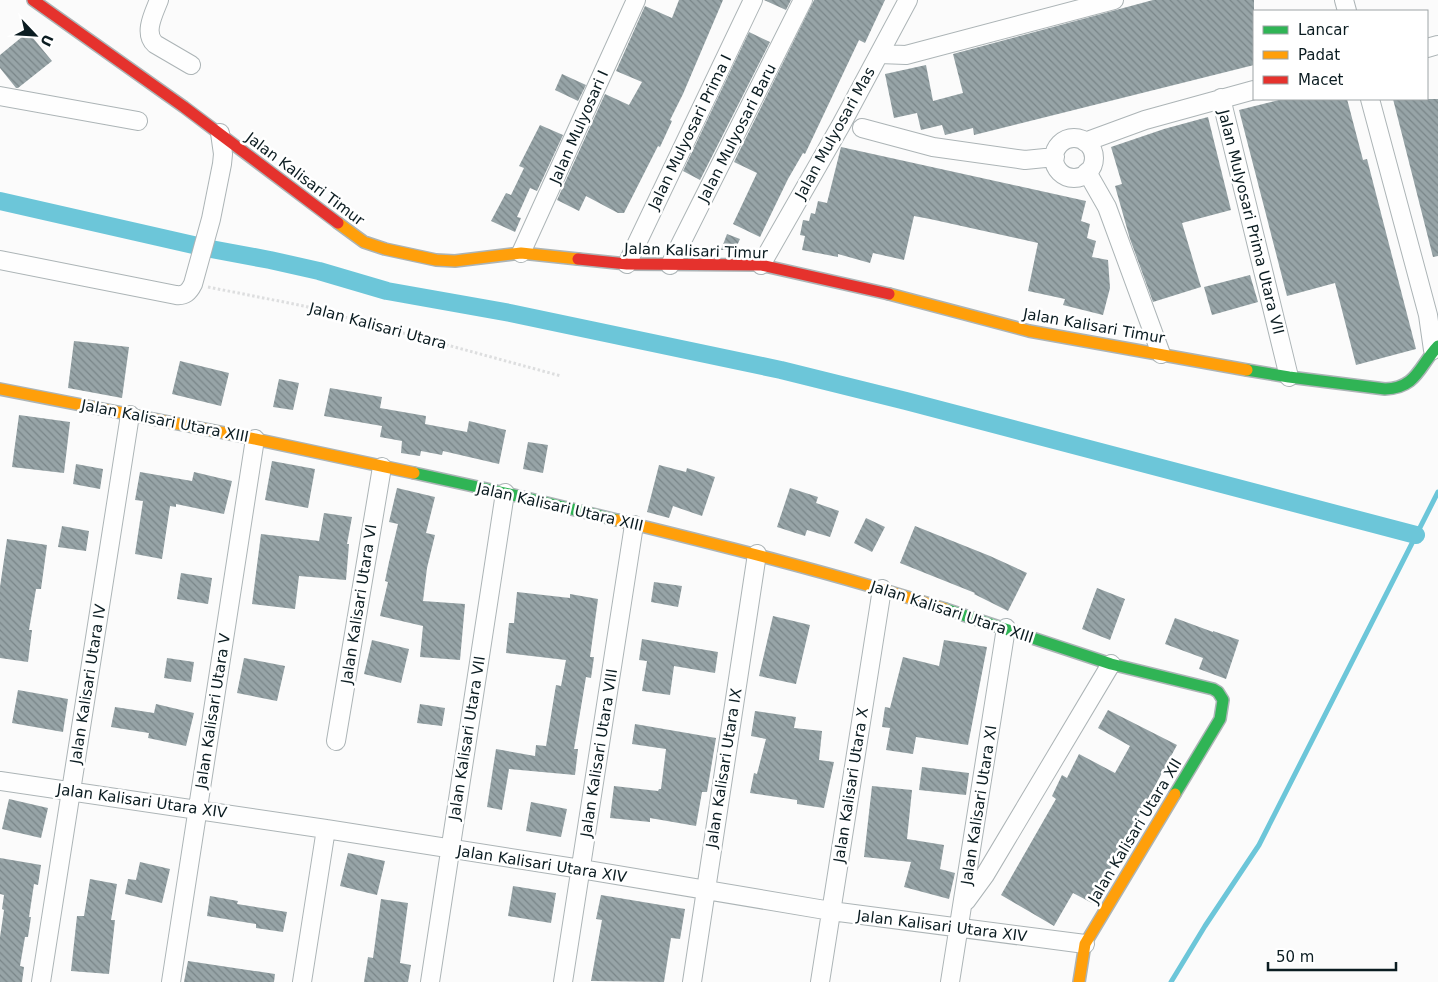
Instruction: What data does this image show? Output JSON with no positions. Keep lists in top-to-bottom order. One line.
{"streets":{"street":["Jalan Mulyosari I","Jalan Mulyosari Prima I","Jalan Mulyosari Baru","Jalan Mulyosari Mas","Jalan Kalisari Timur","Jalan Mulyosari Prima Utara VII","Jalan Kalisari Utara XIII","Jalan Kalisari Utara VI","Jalan Kalisari Utara IV","Jalan Kalisari Utara V","Jalan Kalisari Utara VII","Jalan Kalisari Utara VIII","Jalan Kalisari Utara IX","Jalan Kalisari Utara X","Jalan Kalisari Utara XIV","Jalan Kalisari Utara XI","Jalan Kalisari Utara XII"],"path":["Jalan Kalisari Utara"]},"crossings":[["Jalan Mulyosari I","Jalan Kalisari Timur"],["Jalan Mulyosari Prima I","Jalan Kalisari Timur"],["Jalan Mulyosari Baru","Jalan Kalisari Timur"],["Jalan Mulyosari Mas","Jalan Kalisari Timur"],["Jalan Kalisari Timur","Jalan Mulyosari Prima Utara VII"],["Jalan Kalisari Utara XIII","Jalan Kalisari Utara VI"],["Jalan Kalisari Utara XIII","Jalan Kalisari Utara IV"],["Jalan Kalisari Utara XIII","Jalan Kalisari Utara V"],["Jalan Kalisari Utara XIII","Jalan Kalisari Utara VII"],["Jalan Kalisari Utara XIII","Jalan Kalisari Utara VIII"],["Jalan Kalisari Utara XIII","Jalan Kalisari Utara IX"],["Jalan Kalisari Utara XIII","Jalan Kalisari Utara X"],["Jalan Kalisari Utara XIII","Jalan Kalisari Utara XI"],["Jalan Kalisari Utara XIII","Jalan Kalisari Utara XII"],["Jalan Kalisari Utara IV","Jalan Kalisari Utara XIV"],["Jalan Kalisari Utara V","Jalan Kalisari Utara XIV"],["Jalan Kalisari Utara VII","Jalan Kalisari Utara XIV"],["Jalan Kalisari Utara VIII","Jalan Kalisari Utara XIV"],["Jalan Kalisari Utara IX","Jalan Kalisari Utara XIV"],["Jalan Kalisari Utara X","Jalan Kalisari Utara XIV"],["Jalan Kalisari Utara XIV","Jalan Kalisari Utara XI"],["Jalan Kalisari Utara XIV","Jalan Kalisari Utara XII"]],"legend":["Lancar","Padat","Macet"],"scale_bar":"50 m","north":"bottom right"}
